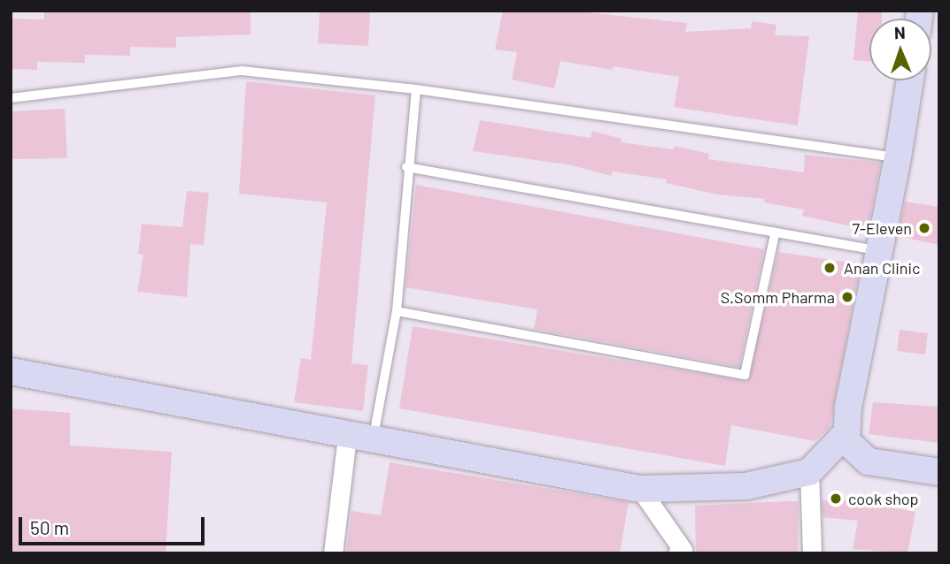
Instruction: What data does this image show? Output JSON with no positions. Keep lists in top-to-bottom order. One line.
{"places":["7-Eleven","Anan Clinic","S.Somm Pharma","cook shop"],"scale_bar":"50 m","north":"top"}
